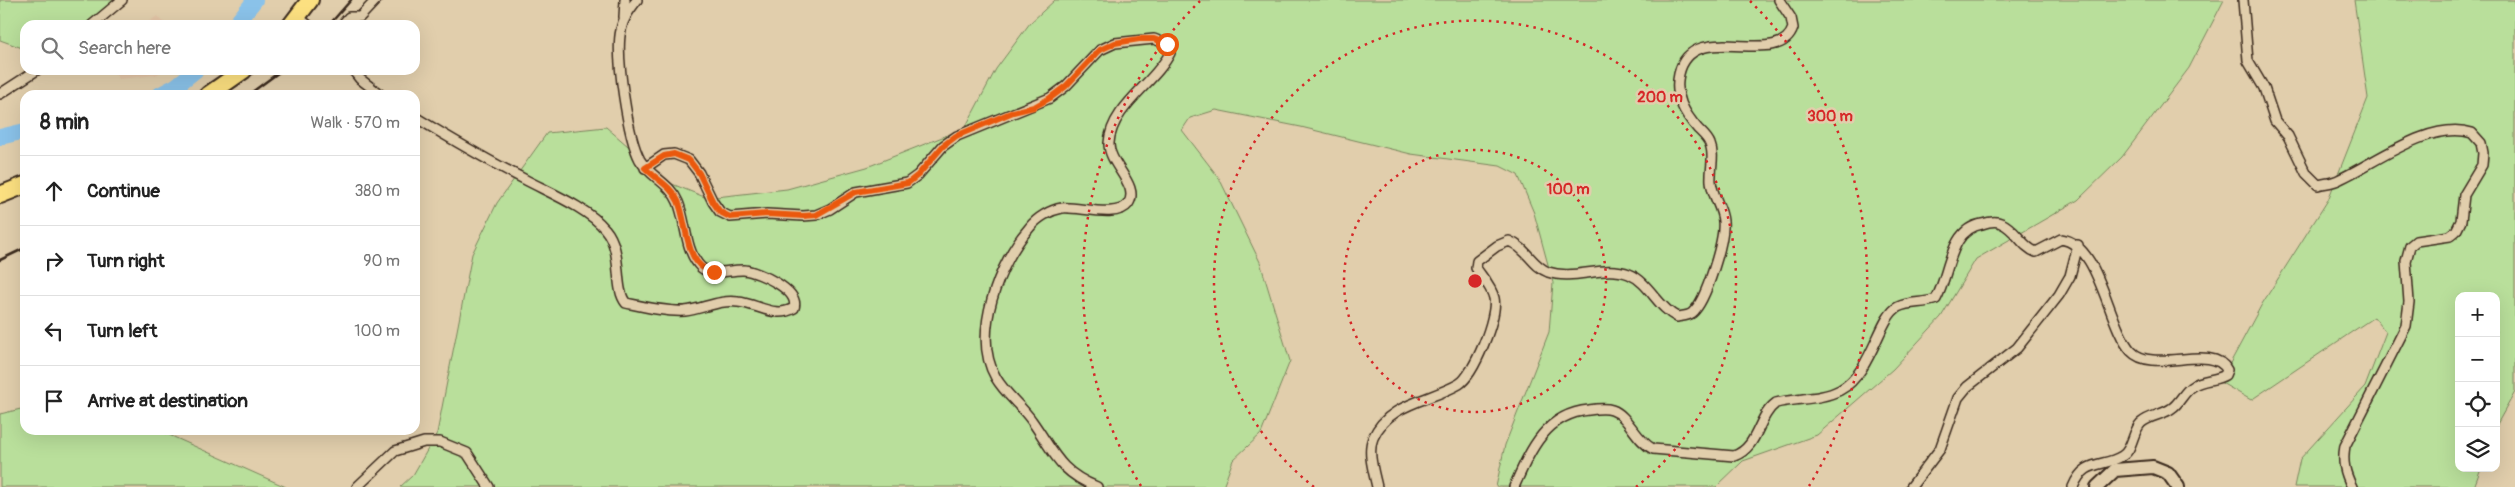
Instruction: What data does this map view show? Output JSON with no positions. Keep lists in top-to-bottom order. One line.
{"page":{"search":"Search here","heading":["8 min","Walk · 570 m"],"list":[["Continue","380 m"],["Turn right","90 m"],["Turn left","100 m"],"Arrive at destination"],"map_buttons":["+","−"]},"rings":["200 m","300 m","100 m"]}
